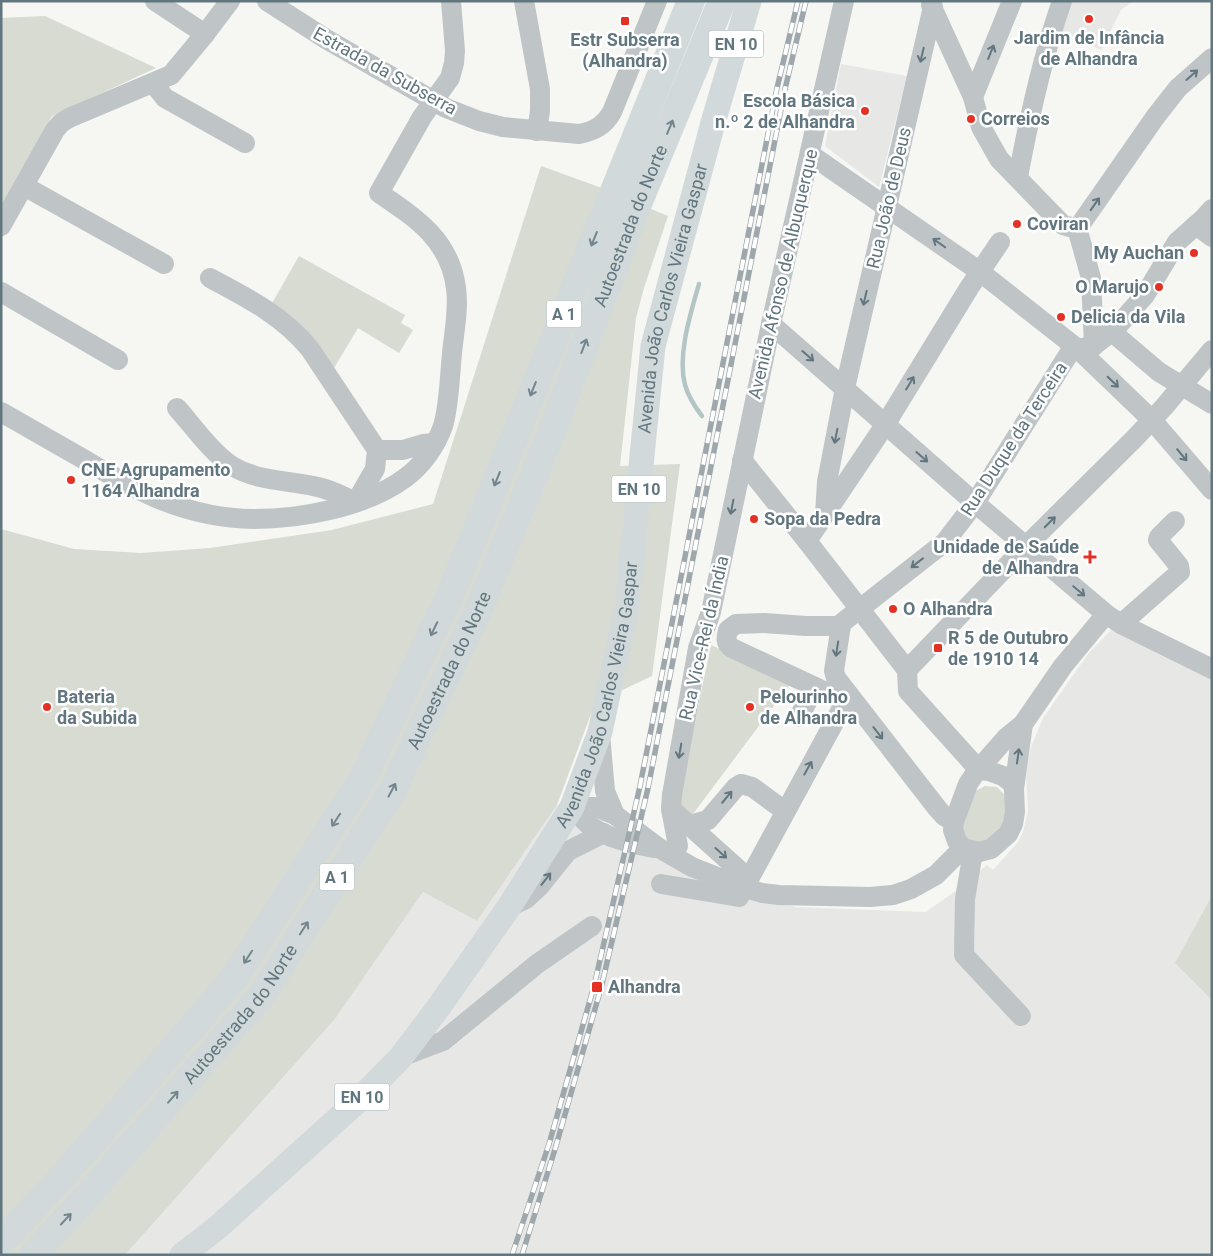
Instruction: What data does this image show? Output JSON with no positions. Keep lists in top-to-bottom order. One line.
{"streets":{"highway":["Autoestrada do Norte","A 1"],"main road":["EN 10","Avenida João Carlos Vieira Gaspar"],"street":["Estrada da Subserra","Rua João de Deus","Avenida Afonso de Albuquerque","Rua Duque da Terceira","Rua Vice-Rei da Índia"]},"crossings":[["Avenida Afonso de Albuquerque","Rua Vice-Rei da Índia"]],"places":{"other":["Jardim de Infância de Alhandra","Escola Básica n.º 2 de Alhandra","Correios","Coviran","My Auchan","O Marujo","Delicia da Vila","CNE Agrupamento 1164 Alhandra","Sopa da Pedra","O Alhandra","Bateria da Subida","Pelourinho de Alhandra"],"transit":["Estr Subserra (Alhandra)","R 5 de Outubro de 1910 14","Alhandra"],"health":["Unidade de Saúde de Alhandra"]}}
